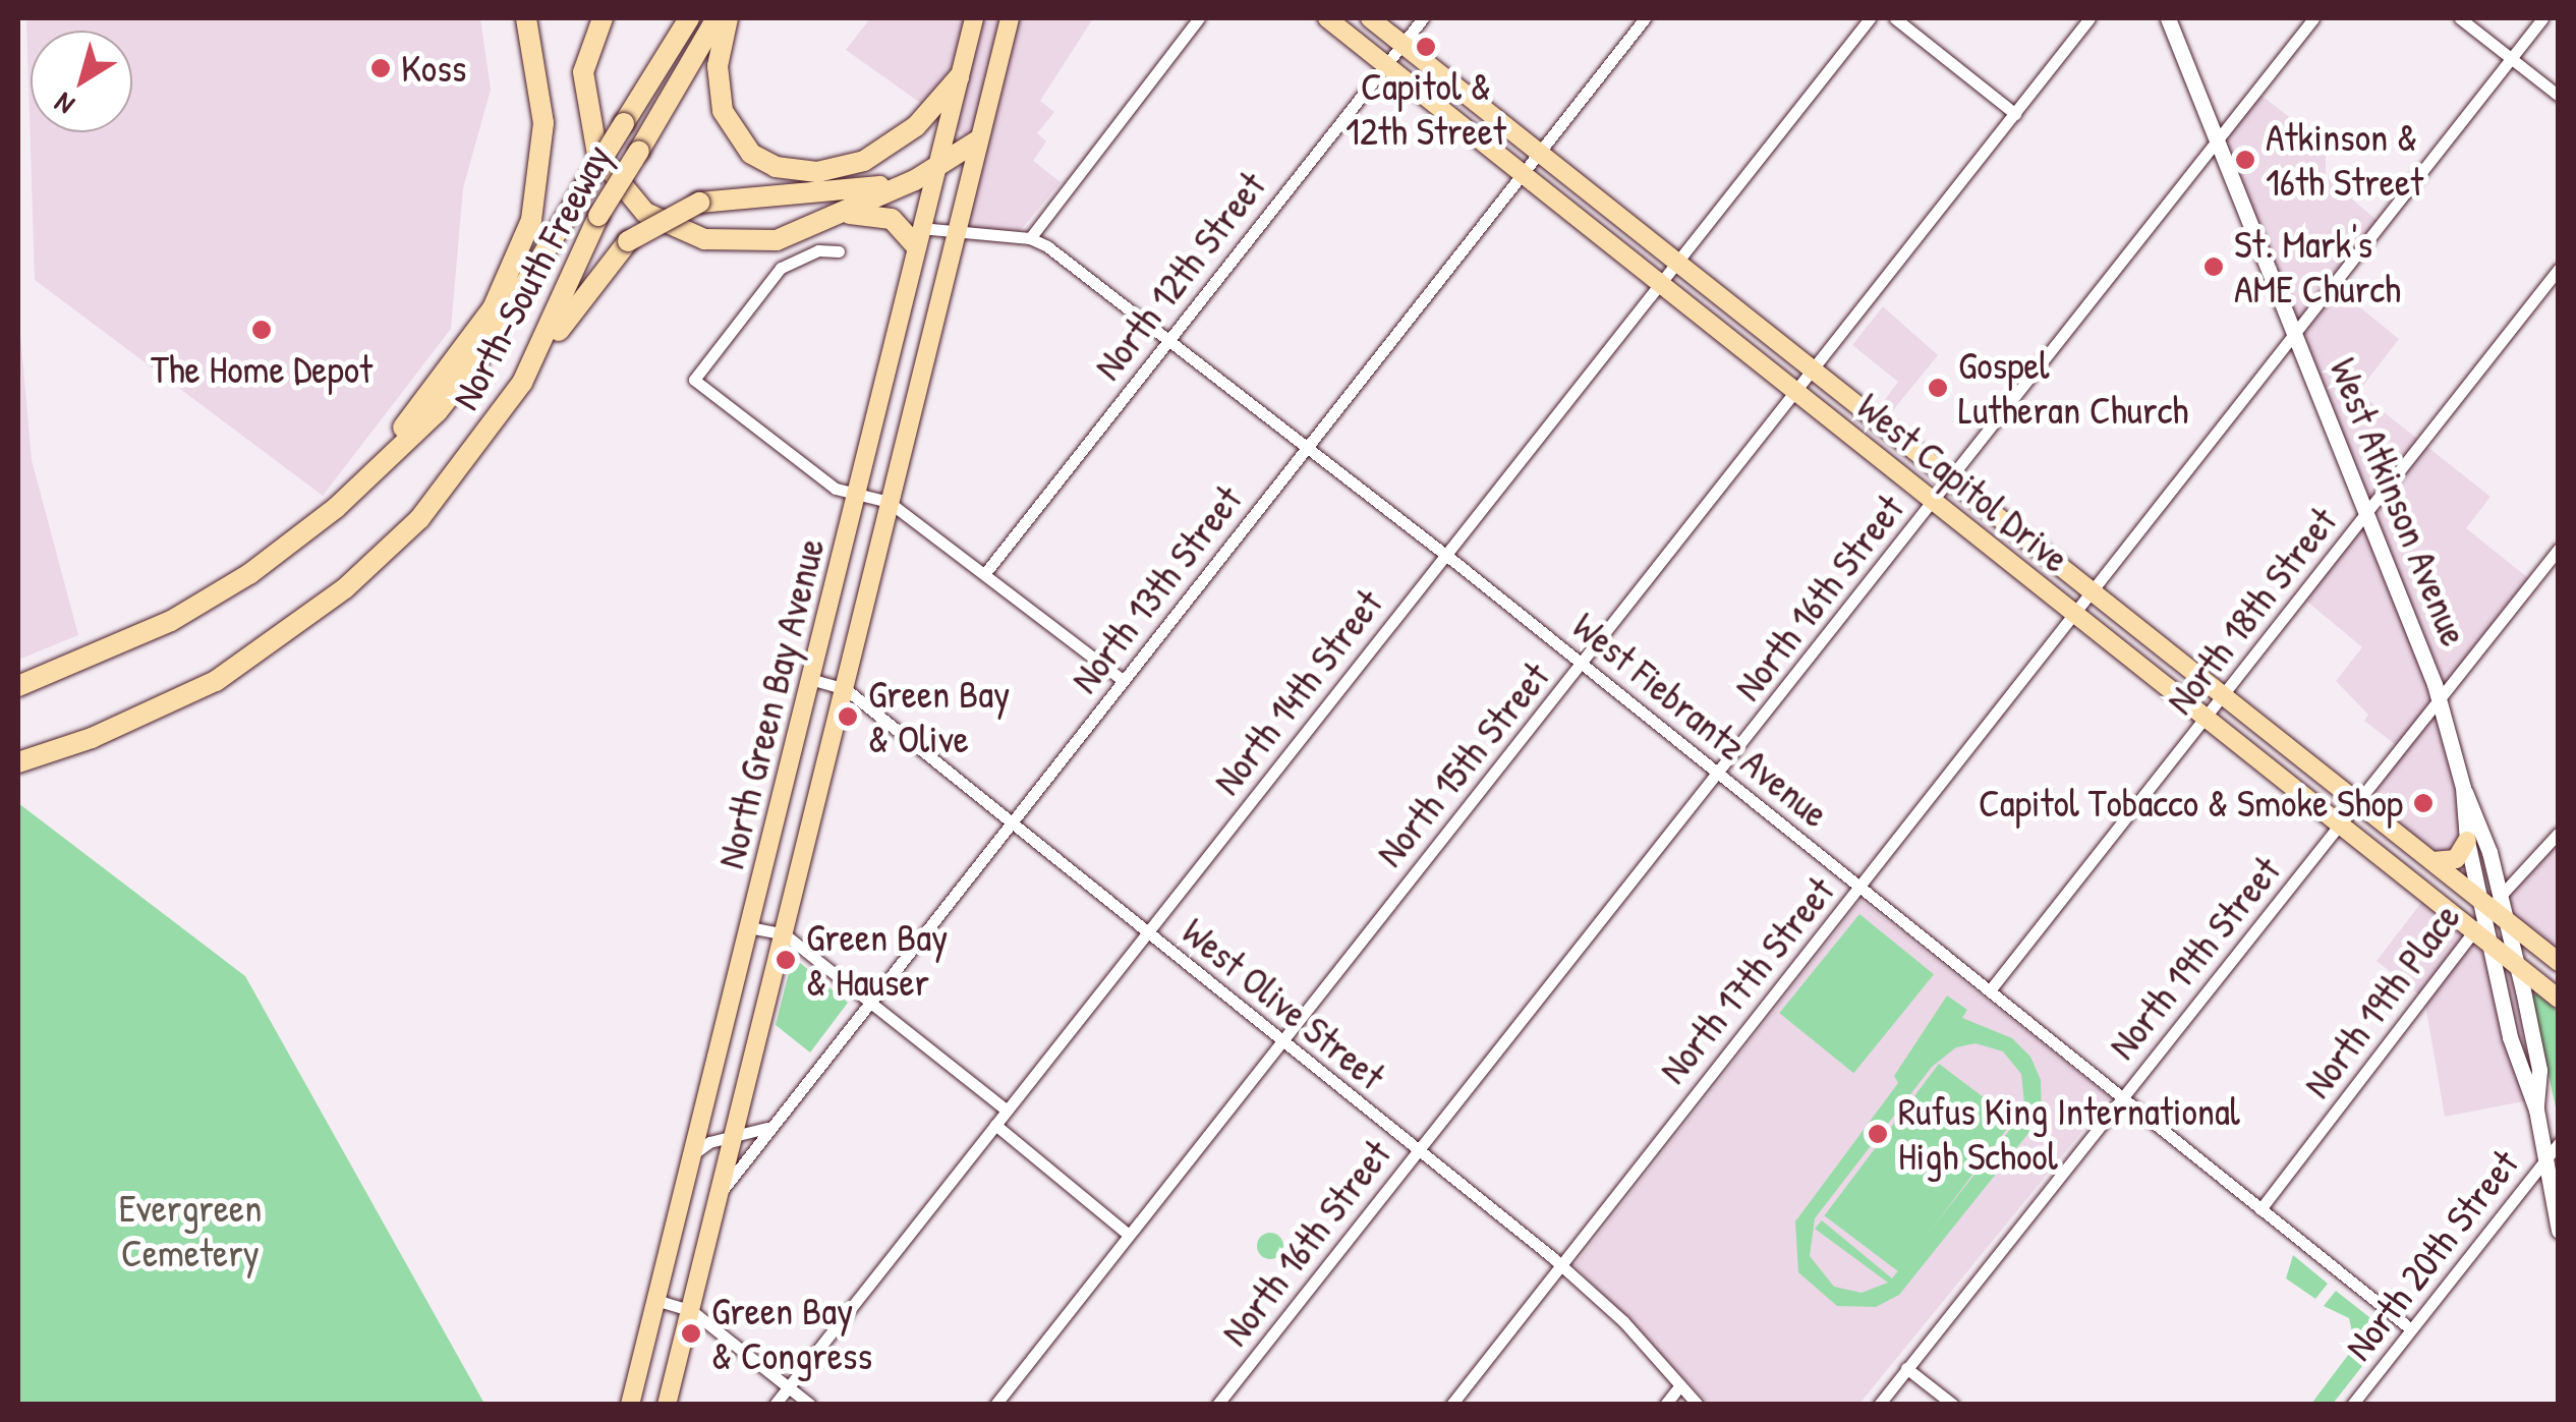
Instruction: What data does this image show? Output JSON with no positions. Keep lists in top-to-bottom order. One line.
{"streets":{"highway":["North-South Freeway"],"main road":["West Capitol Drive","North Green Bay Avenue"],"street":["North 12th Street","West Atkinson Avenue","North 13th Street","North 16th Street","North 18th Street","North 14th Street","West Fiebrantz Avenue","North 15th Street","North 19th Street","North 17th Street","North 19th Place","West Olive Street","North 20th Street"]},"crossings":[["North 12th Street","West Capitol Drive"],["North 12th Street","West Fiebrantz Avenue"],["West Capitol Drive","West Atkinson Avenue"],["West Capitol Drive","North 13th Street"],["West Capitol Drive","North 16th Street"],["West Capitol Drive","North 18th Street"],["West Capitol Drive","North 14th Street"],["West Capitol Drive","North 15th Street"],["West Capitol Drive","North 19th Street"],["West Capitol Drive","North 17th Street"],["West Capitol Drive","North 19th Place"],["West Atkinson Avenue","North 16th Street"],["West Atkinson Avenue","North 18th Street"],["West Atkinson Avenue","North 19th Street"],["West Atkinson Avenue","North 17th Street"],["West Atkinson Avenue","North 19th Place"],["West Atkinson Avenue","North 20th Street"],["North 13th Street","North Green Bay Avenue"],["North 13th Street","West Fiebrantz Avenue"],["North 13th Street","West Olive Street"],["North 16th Street","West Fiebrantz Avenue"],["North 16th Street","West Olive Street"],["North 18th Street","West Fiebrantz Avenue"],["North 14th Street","West Fiebrantz Avenue"],["North 14th Street","West Olive Street"],["North Green Bay Avenue","West Olive Street"],["West Fiebrantz Avenue","North 15th Street"],["West Fiebrantz Avenue","North 19th Street"],["West Fiebrantz Avenue","North 17th Street"],["West Fiebrantz Avenue","North 19th Place"],["West Fiebrantz Avenue","North 20th Street"],["North 15th Street","West Olive Street"],["North 17th Street","West Olive Street"]],"parks":["Evergreen Cemetery"],"places":["Capitol & 12th Street","Koss","Atkinson & 16th Street","St. Mark's AME Church","The Home Depot","Gospel Lutheran Church","Green Bay & Olive","Capitol Tobacco & Smoke Shop","Green Bay & Hauser","Rufus King International High School","Green Bay & Congress"],"north":"bottom left"}
